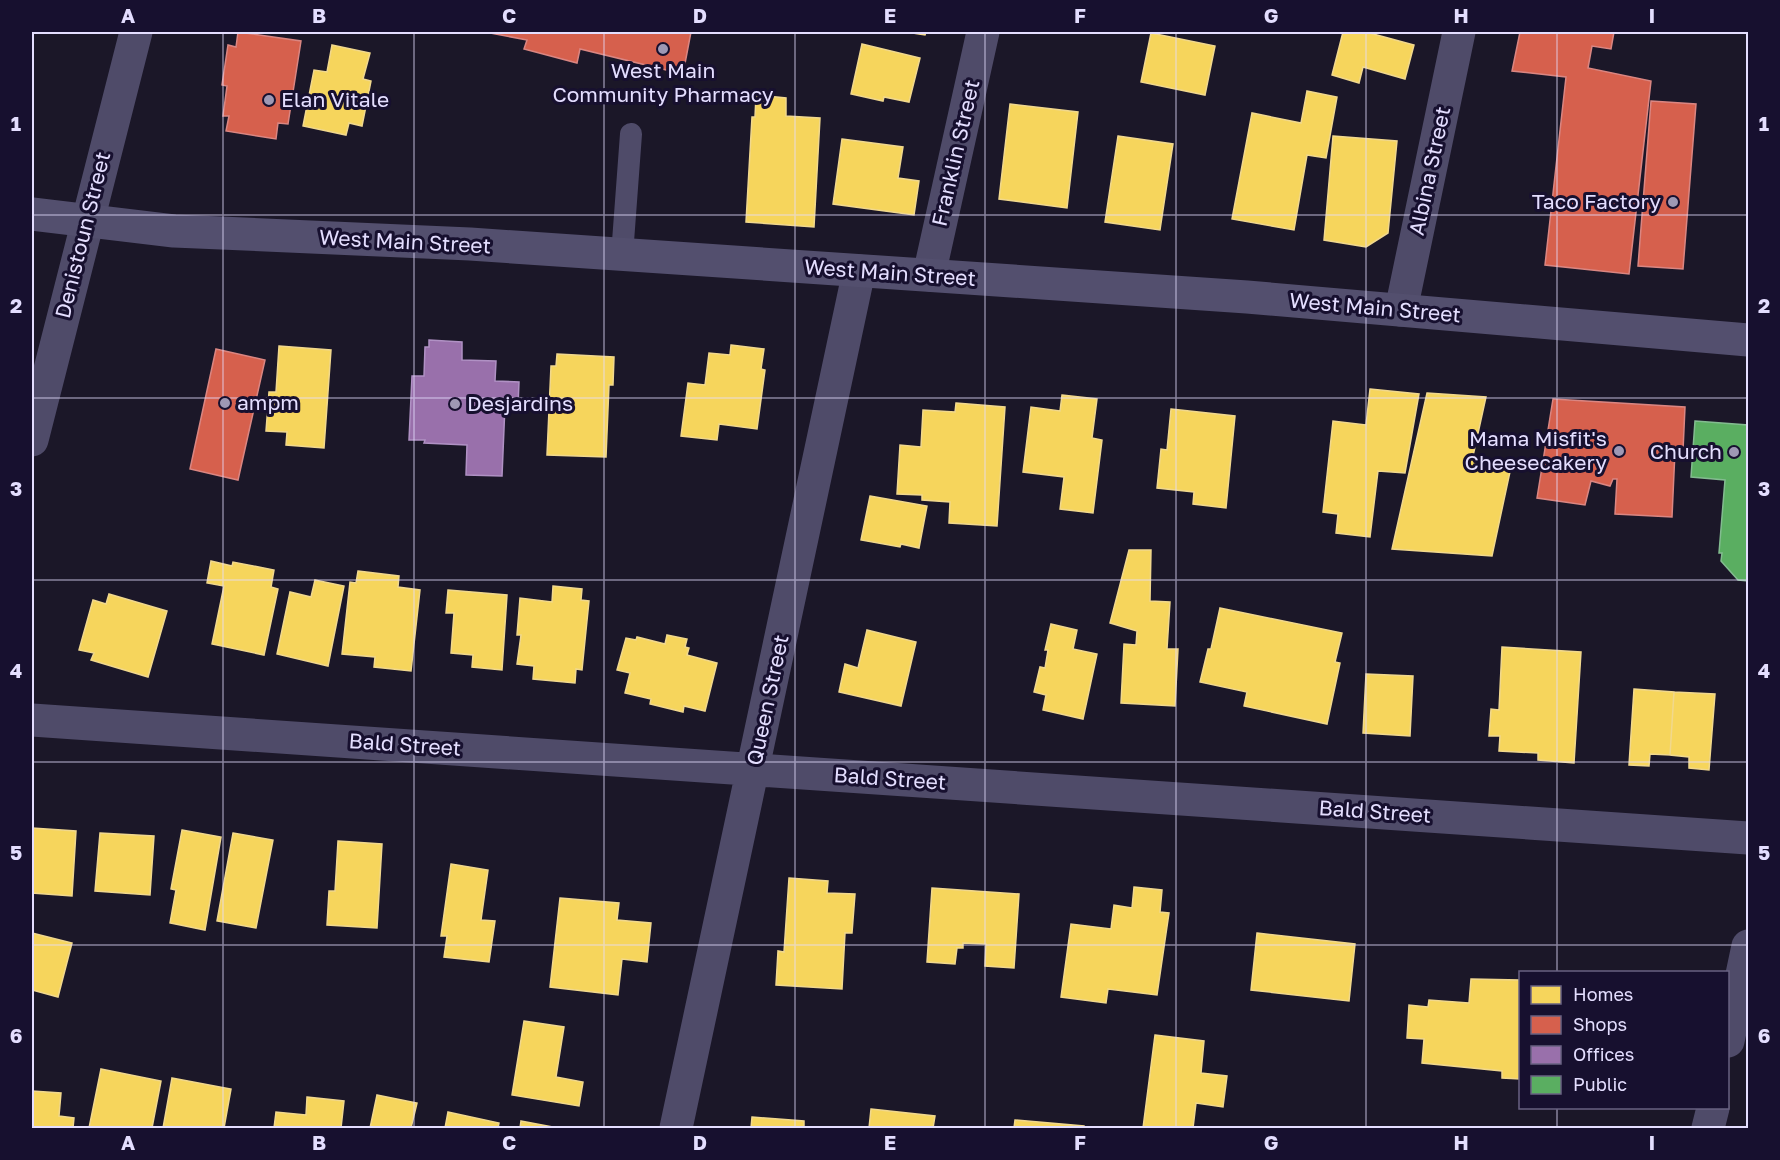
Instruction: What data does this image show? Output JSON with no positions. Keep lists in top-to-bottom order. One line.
{"streets":{"main road":["West Main Street"],"street":["Franklin Street","Albina Street","Denistoun Street","Queen Street","Bald Street"]},"crossings":[["Franklin Street","West Main Street"],["Albina Street","West Main Street"],["Denistoun Street","West Main Street"],["West Main Street","Queen Street"],["Queen Street","Bald Street"]],"places":["West Main Community Pharmacy","Elan Vitale","Taco Factory","ampm","Desjardins","Mama Misfit's Cheesecakery","Church"],"legend":["Homes","Shops","Offices","Public"],"grid":{"columns":["A","B","C","D","E","F","G","H","I"],"rows":["1","2","3","4","5","6"]}}
